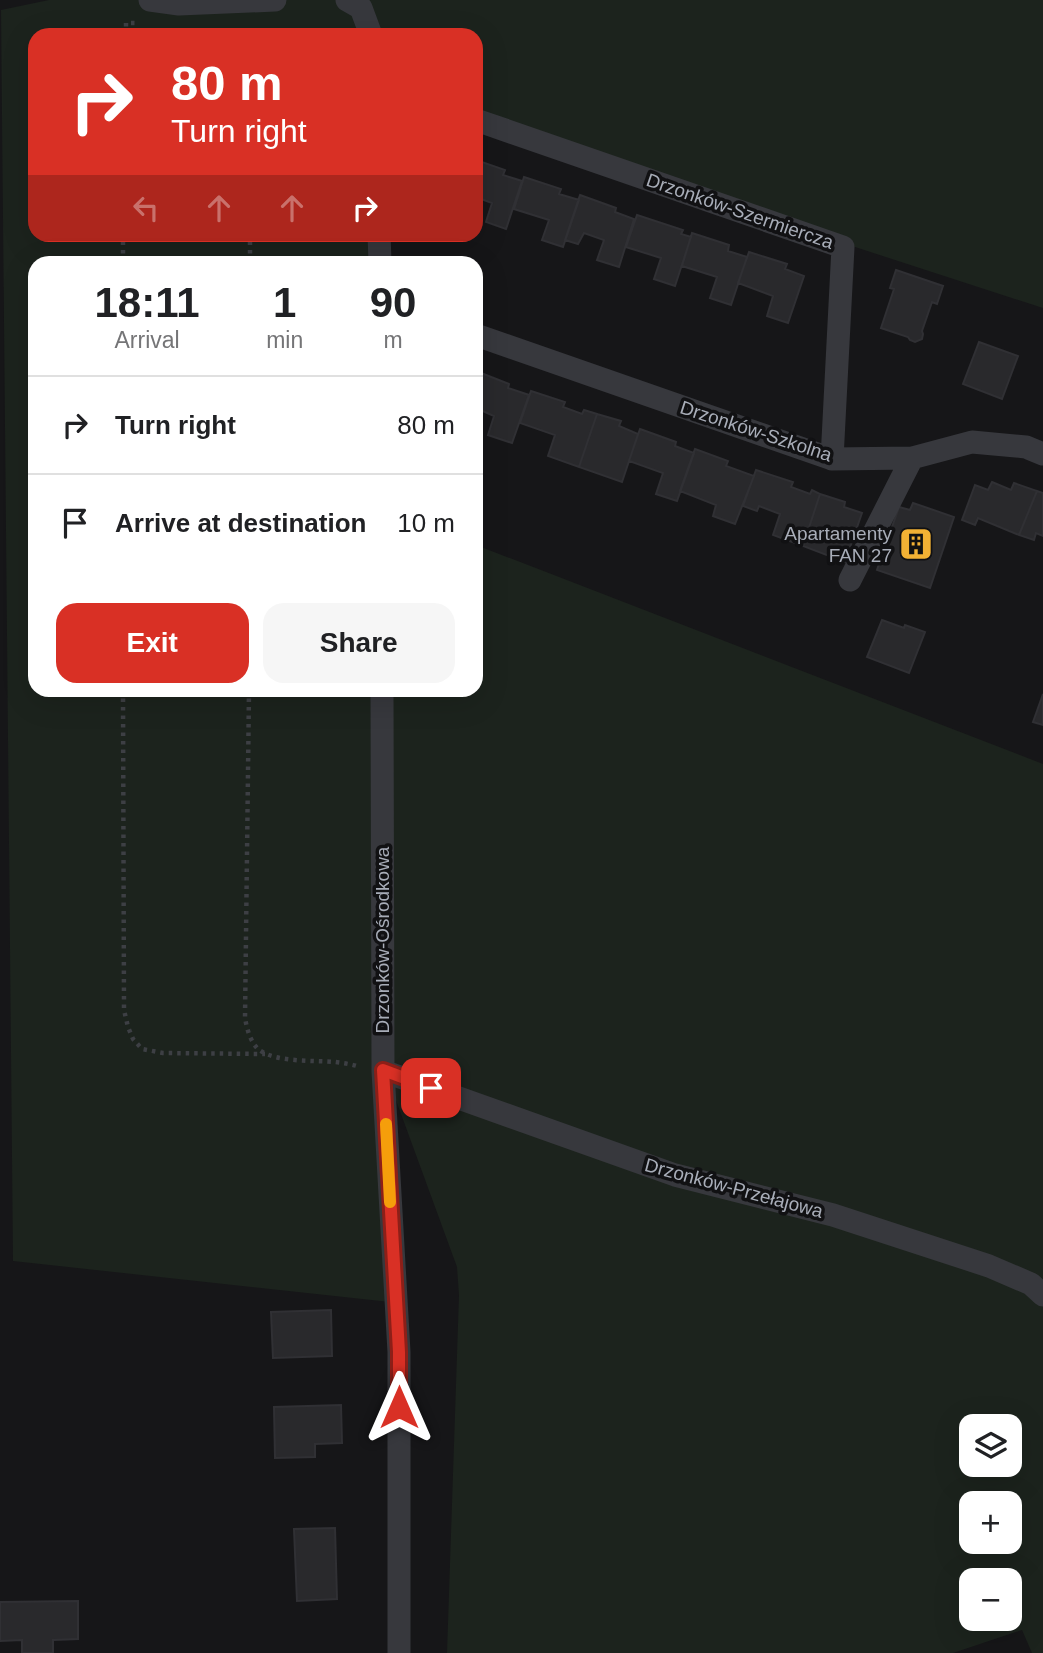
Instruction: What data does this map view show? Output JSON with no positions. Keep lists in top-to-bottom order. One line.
{"streets":{"street":["Drzonków-Szermiercza","Drzonków-Szkolna","Drzonków-Ośrodkowa","Drzonków-Przełajowa"]},"crossings":[["Drzonków-Szermiercza","Drzonków-Szkolna"],["Drzonków-Ośrodkowa","Drzonków-Przełajowa"]],"places":{"building":["Apartamenty FAN 27"]},"page":{"turn":["80 m","Turn right"],"eta":["18:11","Arrival","1","min","90","m"],"list":[{"name":"Turn right","value":"80 m"},{"name":"Arrive at destination","value":"10 m"}],"buttons":["Exit","Share"],"map_buttons":["+","−"]}}
